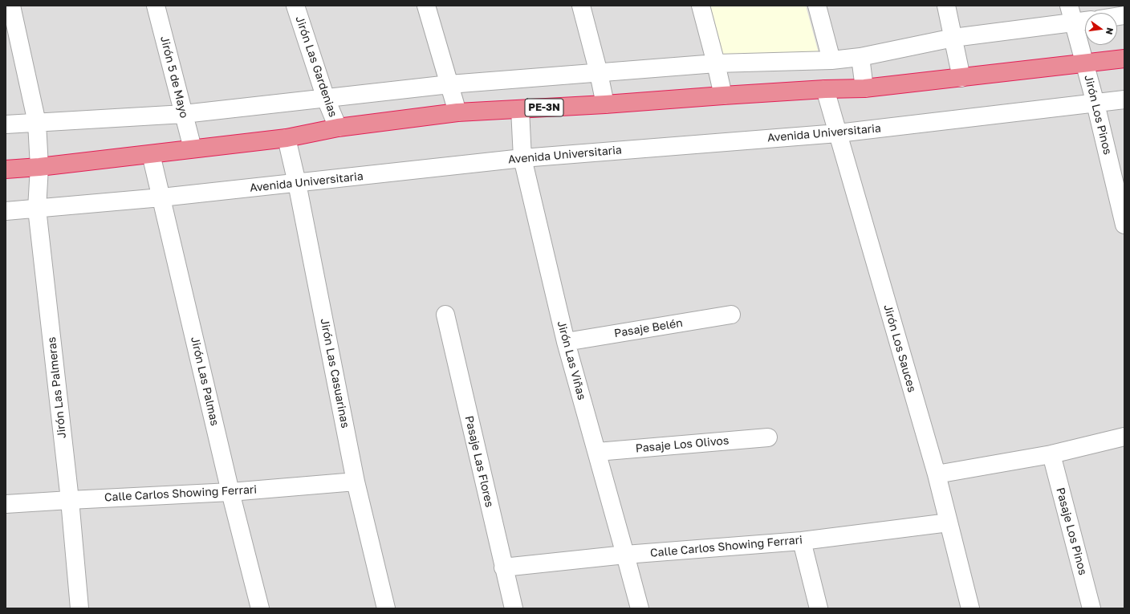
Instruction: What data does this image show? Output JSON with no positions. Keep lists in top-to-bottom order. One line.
{"streets":{"highway":["PE-3N"],"street":["Jirón Las Gardenias","Jirón 5 de Mayo","Jirón Los Pinos","Avenida Universitaria","Pasaje Belén","Jirón Los Sauces","Jirón Las Viñas","Jirón Las Casuarinas","Jirón Las Palmas","Jirón Las Palmeras","Pasaje Los Olivos","Pasaje Las Flores","Calle Carlos Showing Ferrari","Pasaje Los Pinos"]},"crossings":[["Jirón Las Gardenias","PE-3N"],["Jirón 5 de Mayo","PE-3N"],["PE-3N","Jirón Los Pinos"],["PE-3N","Jirón Los Sauces"],["PE-3N","Jirón Las Viñas"],["PE-3N","Jirón Las Casuarinas"],["PE-3N","Jirón Las Palmas"],["PE-3N","Jirón Las Palmeras"],["Jirón Los Pinos","Avenida Universitaria"],["Avenida Universitaria","Jirón Los Sauces"],["Avenida Universitaria","Jirón Las Viñas"],["Avenida Universitaria","Jirón Las Casuarinas"],["Avenida Universitaria","Jirón Las Palmas"],["Avenida Universitaria","Jirón Las Palmeras"],["Pasaje Belén","Jirón Las Viñas"],["Jirón Los Sauces","Calle Carlos Showing Ferrari"],["Jirón Las Viñas","Pasaje Los Olivos"],["Jirón Las Viñas","Calle Carlos Showing Ferrari"],["Jirón Las Casuarinas","Calle Carlos Showing Ferrari"],["Jirón Las Palmas","Calle Carlos Showing Ferrari"],["Jirón Las Palmeras","Calle Carlos Showing Ferrari"],["Pasaje Las Flores","Calle Carlos Showing Ferrari"]],"north":"right"}
